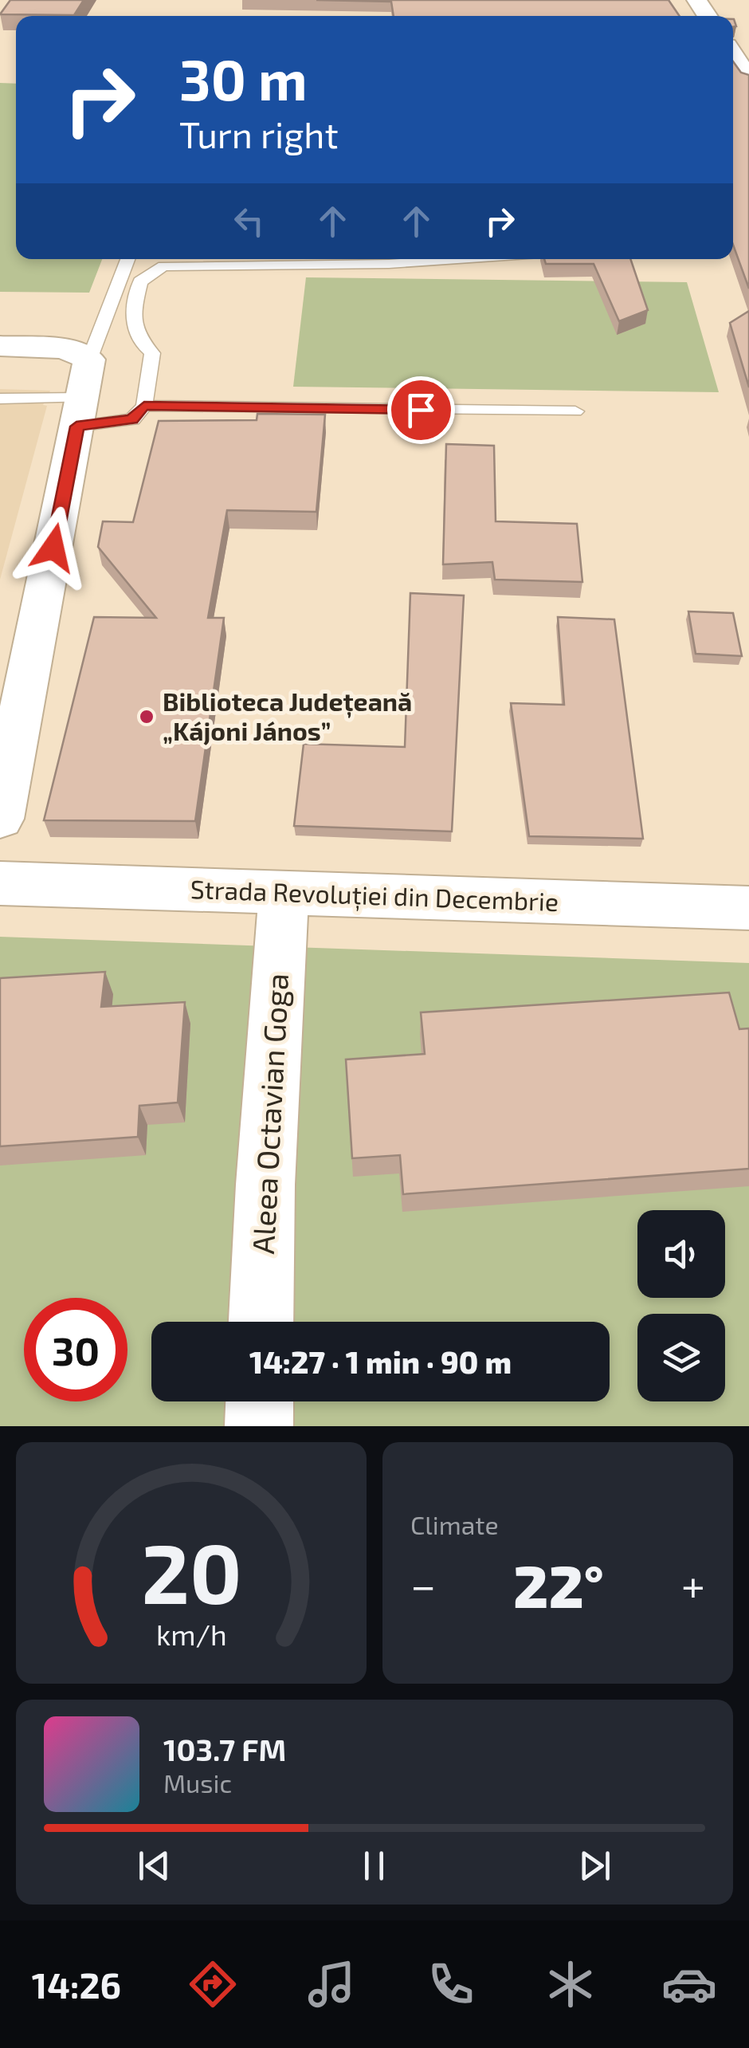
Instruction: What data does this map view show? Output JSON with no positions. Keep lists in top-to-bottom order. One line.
{"streets":{"street":["Strada Revoluției din Decembrie","Aleea Octavian Goga"]},"crossings":[["Strada Revoluției din Decembrie","Aleea Octavian Goga"]],"places":["Biblioteca Județeană „Kájoni János”"],"page":{"turn":["30 m","Turn right"],"limit":"30","trip":"14:27 · 1 min · 90 m","tile":"Climate","heat":["−","22°","+"],"song":["103.7 FM","Music"],"tabs":"14:26","gauge":["20","km/h"]}}
